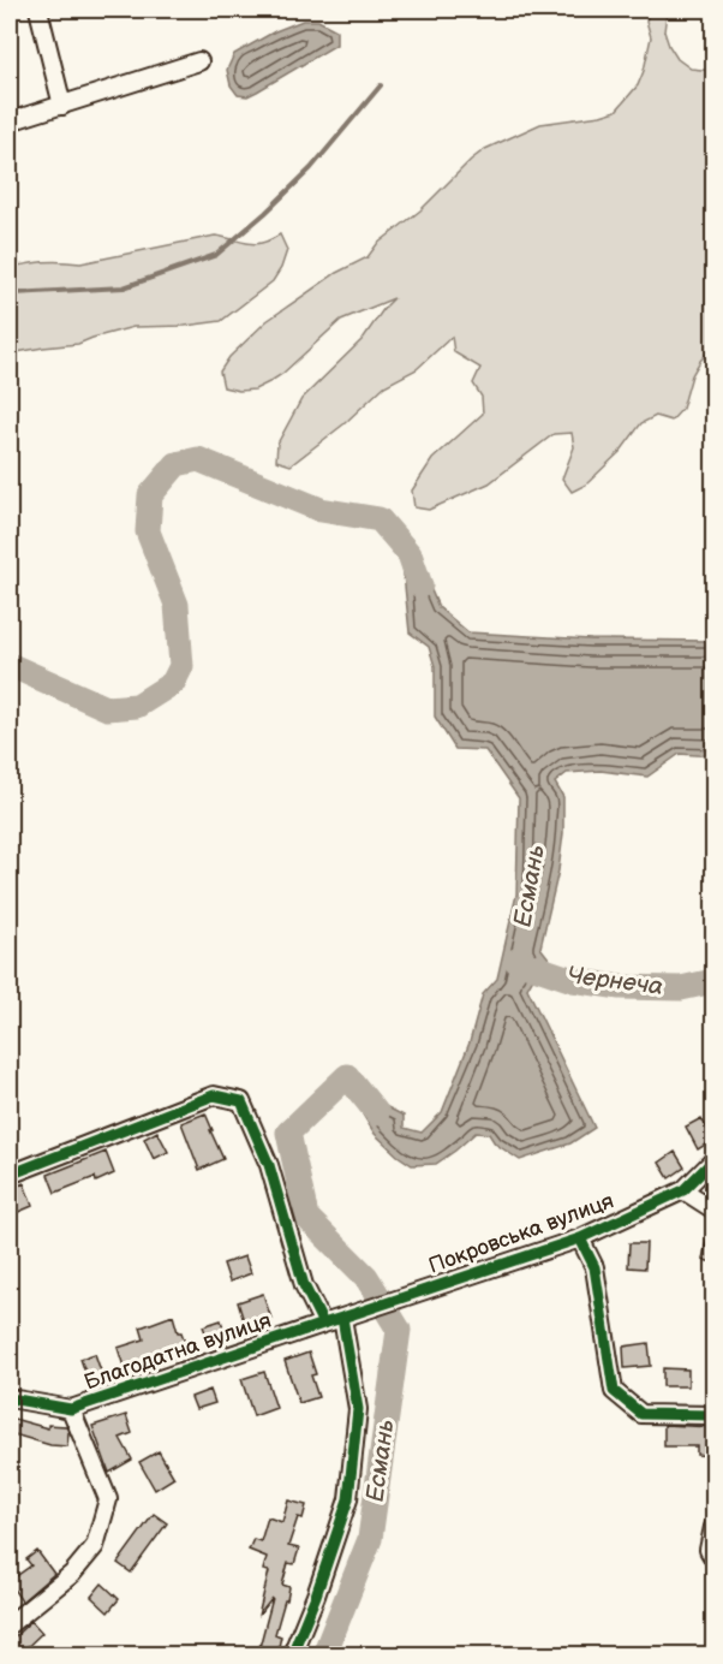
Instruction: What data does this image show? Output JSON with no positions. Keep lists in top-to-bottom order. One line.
{"streets":{"street":["Покровська вулиця","Благодатна вулиця"]},"crossings":[["Покровська вулиця","Благодатна вулиця"]],"water":["Есмань","Чернеча"]}
